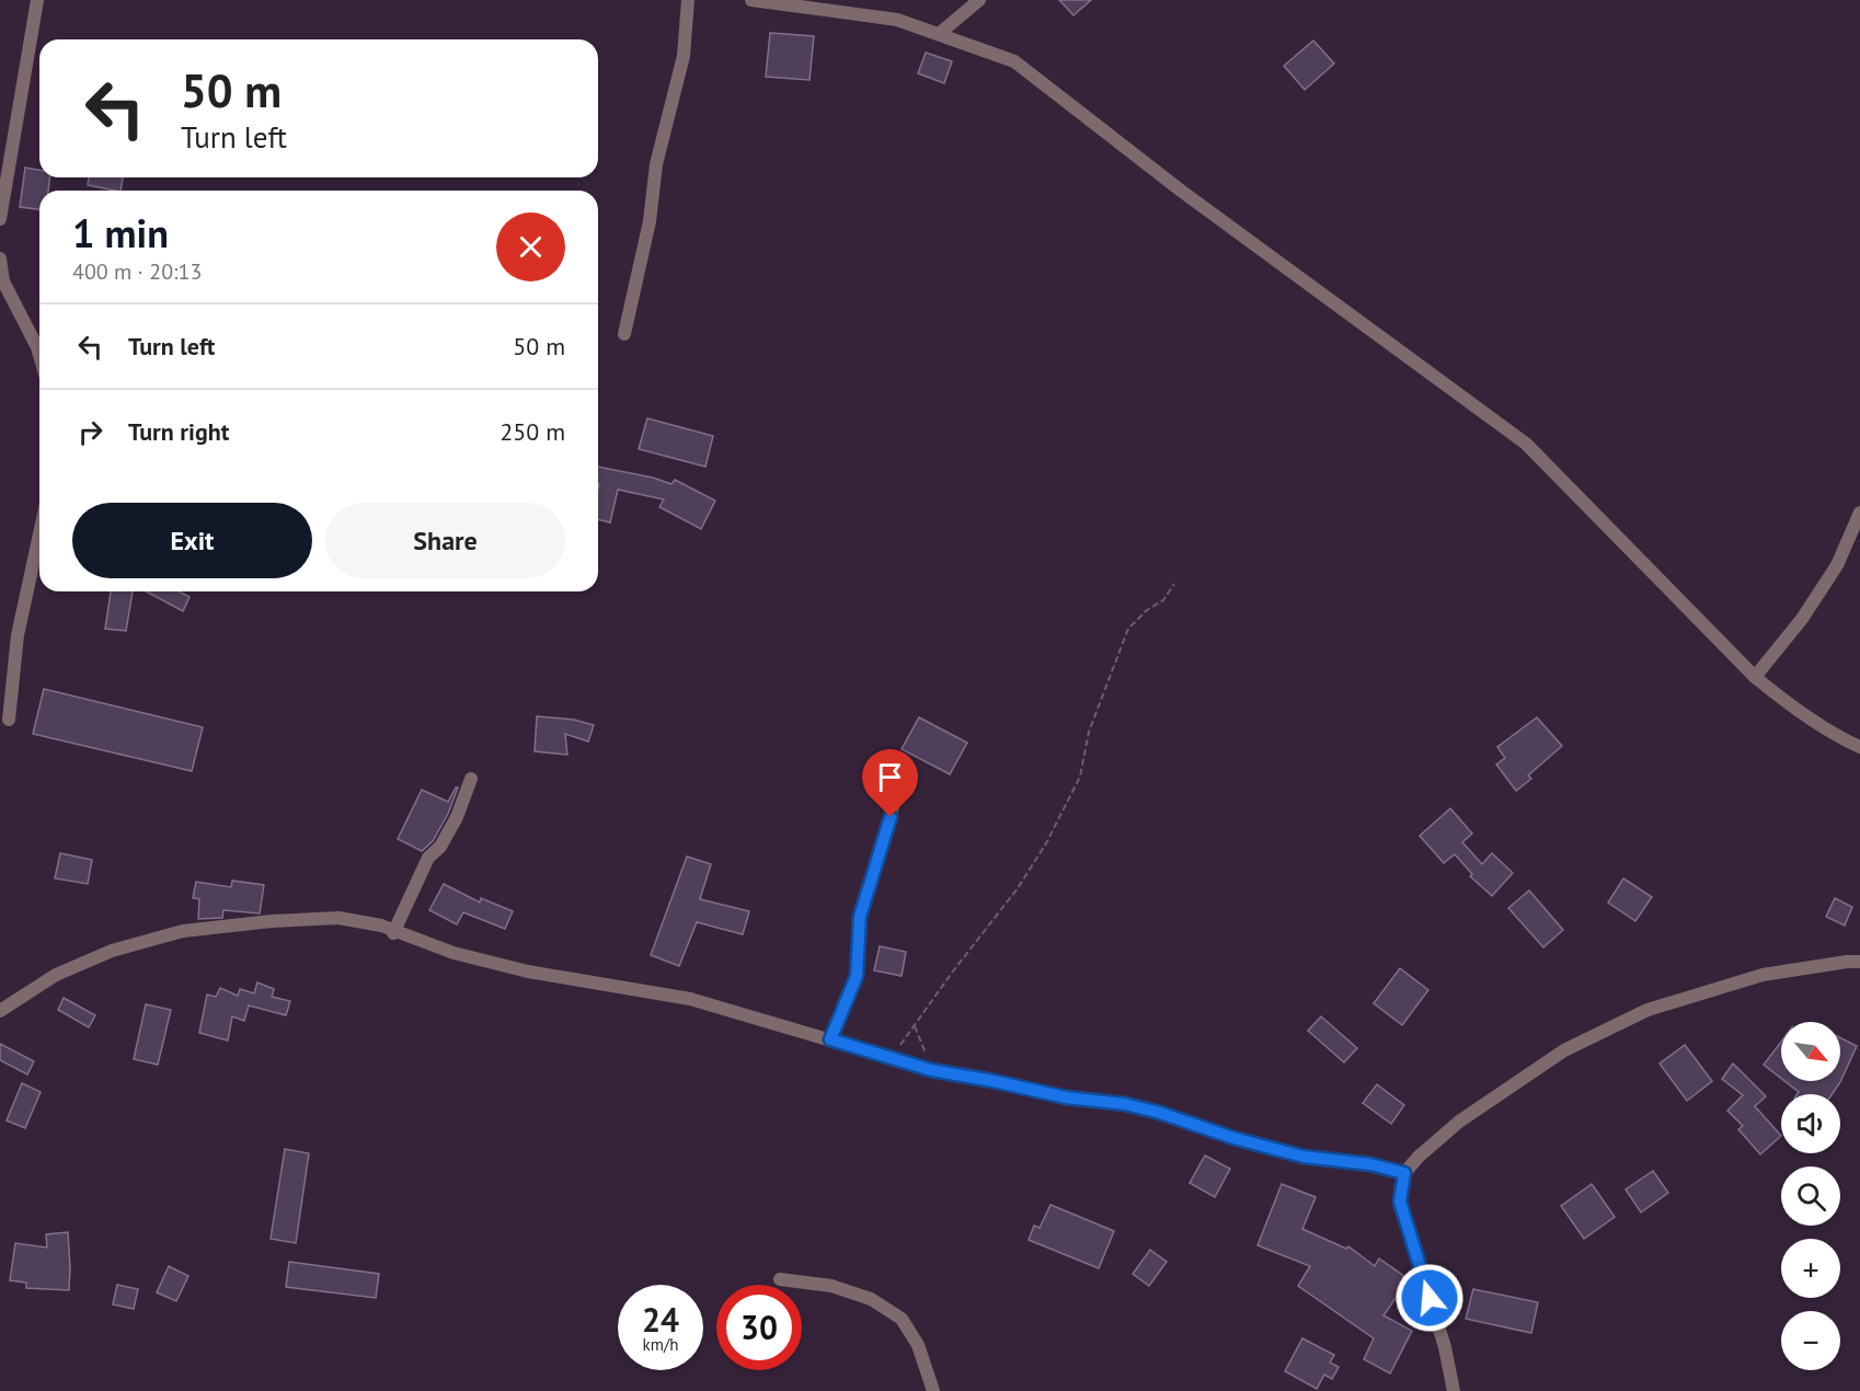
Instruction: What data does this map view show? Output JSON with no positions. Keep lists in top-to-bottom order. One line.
{"north":"bottom right","page":{"turn":["50 m","Turn left"],"heading":["1 min","400 m · 20:13"],"list":[{"name":"Turn left","value":"50 m"},{"name":"Turn right","value":"250 m"}],"buttons":["Exit","Share"],"map_buttons":["+","−"],"speed":"24 km/h","limit":"30"}}
